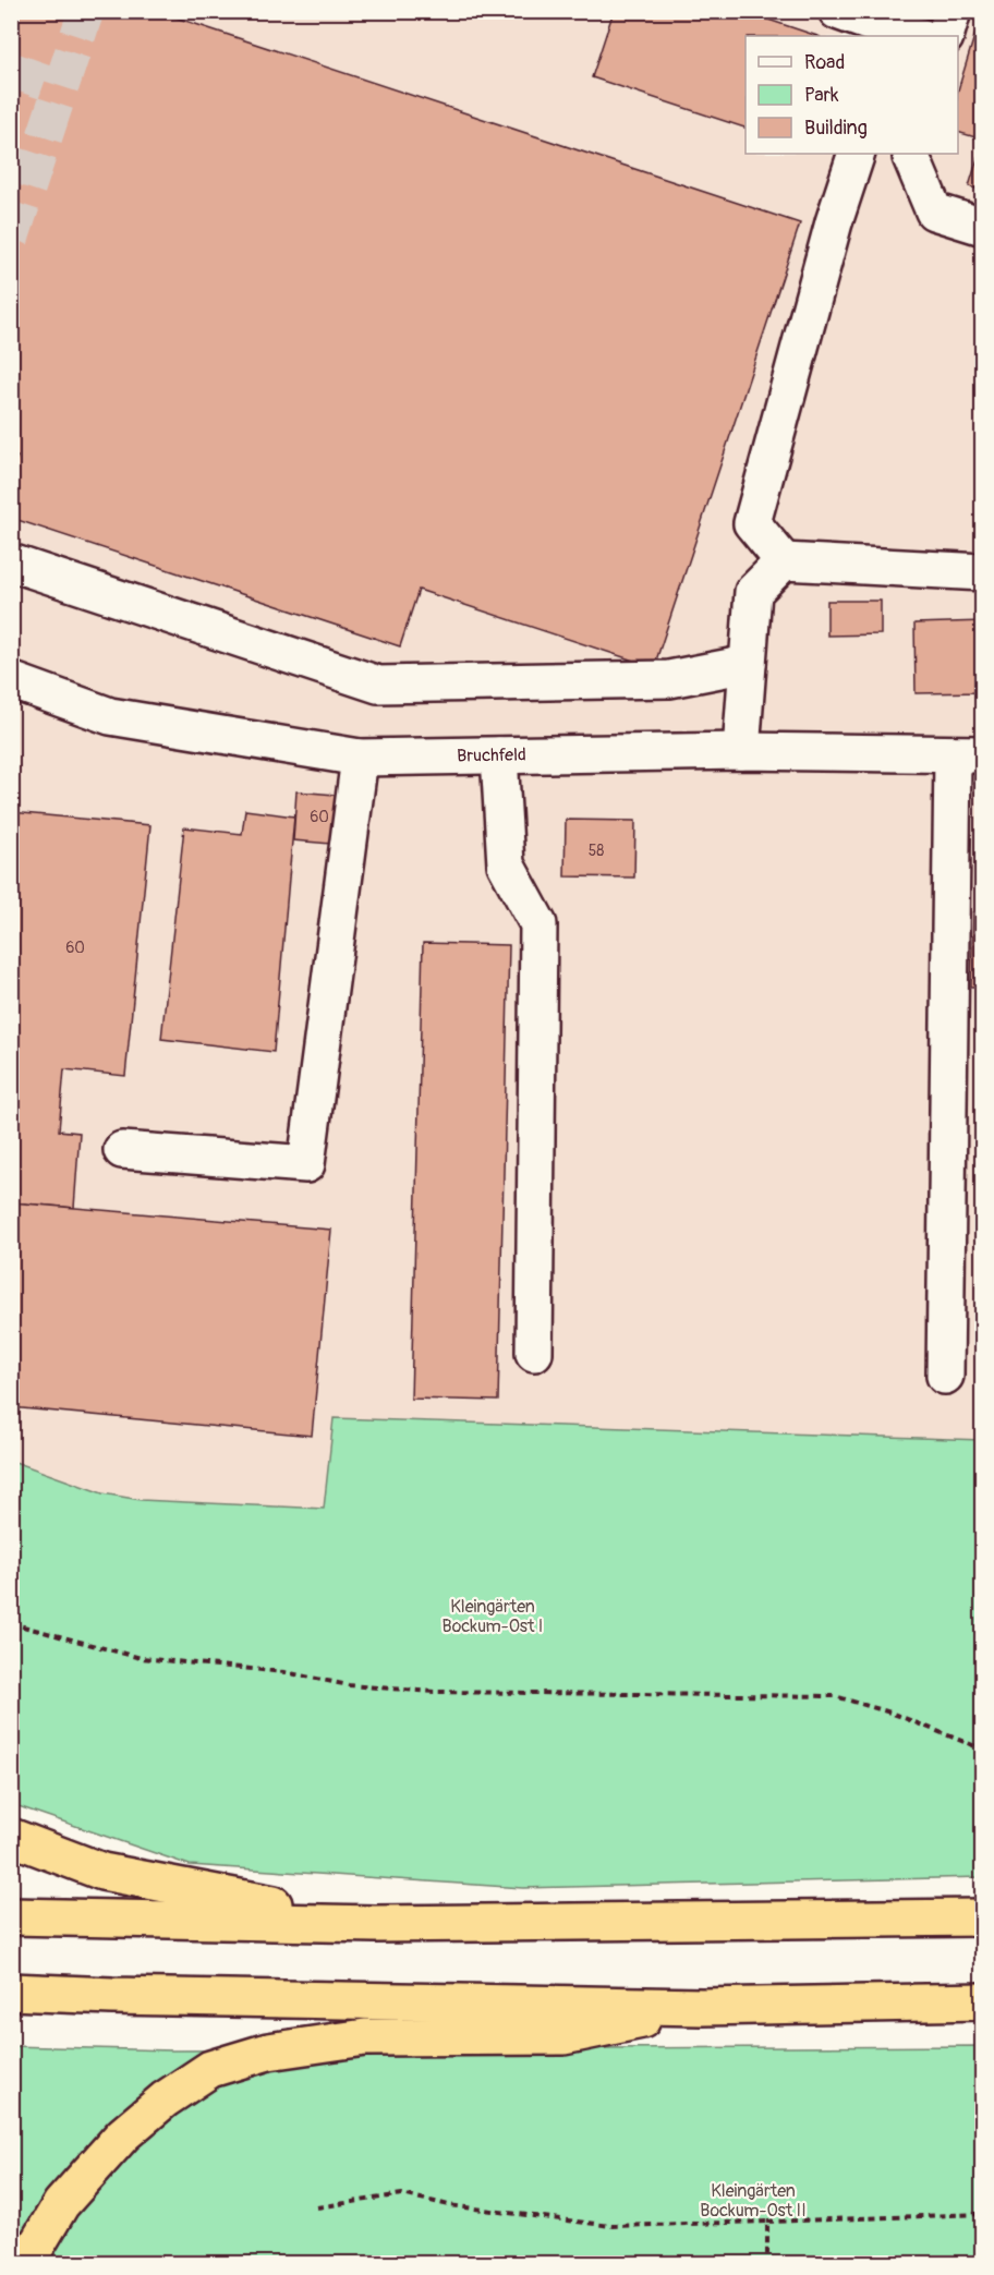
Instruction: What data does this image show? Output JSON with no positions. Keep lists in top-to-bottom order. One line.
{"streets":{"street":["Bruchfeld"]},"parks":["Kleingärten Bockum-Ost I","Kleingärten Bockum-Ost II"],"house_numbers":["60","58","60"],"legend":["Road","Park","Building"]}
